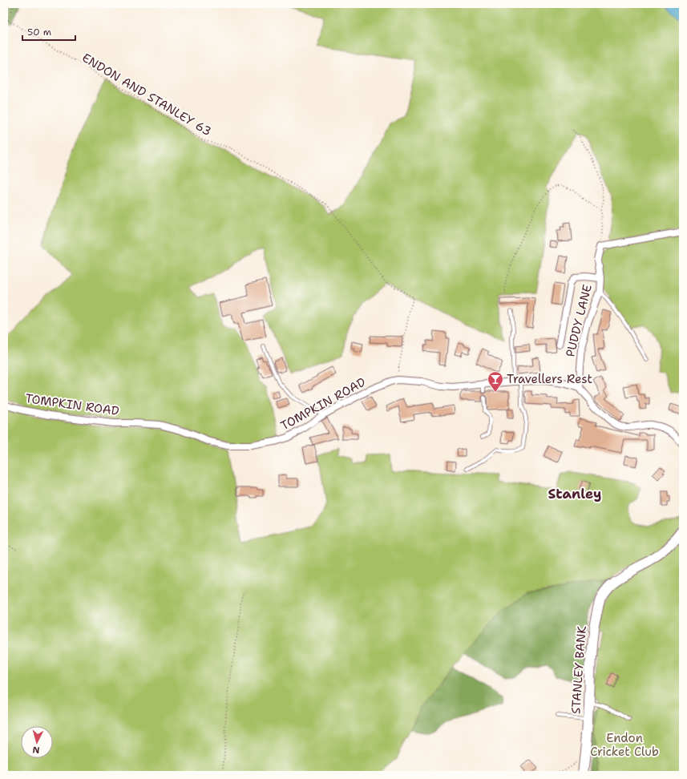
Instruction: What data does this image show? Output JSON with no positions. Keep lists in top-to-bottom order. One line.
{"streets":{"street":["PUDDY LANE","TOMPKIN ROAD","STANLEY BANK"],"path":["ENDON AND STANLEY 63"]},"crossings":[["ENDON AND STANLEY 63","TOMPKIN ROAD"],["PUDDY LANE","TOMPKIN ROAD"]],"districts":["Stanley"],"parks":["Endon Cricket Club"],"places":{"bar":["Travellers Rest"]},"scale_bar":"50 m","north":"bottom"}
